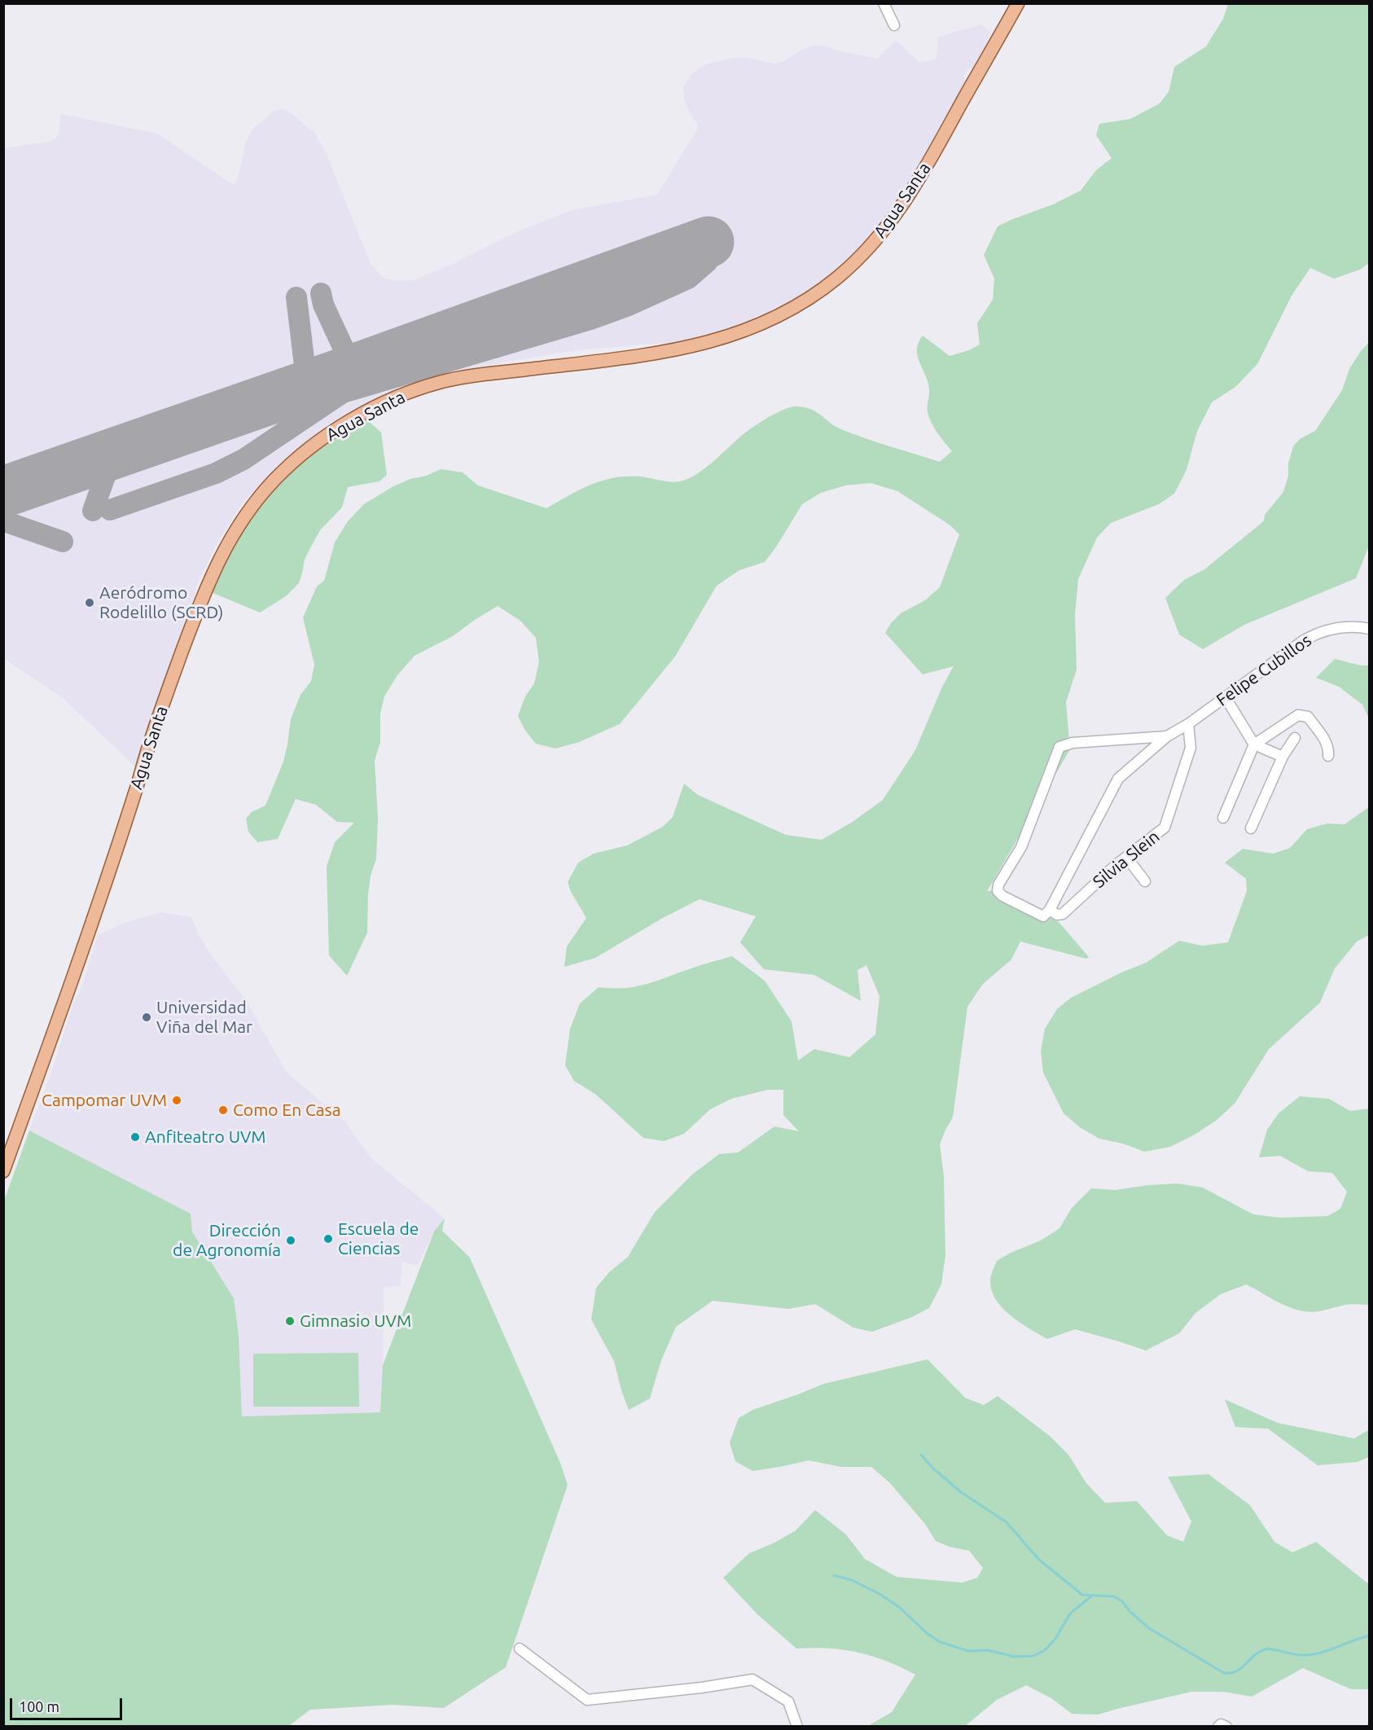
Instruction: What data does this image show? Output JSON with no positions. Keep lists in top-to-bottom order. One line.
{"streets":{"main road":["Agua Santa"],"street":["Felipe Cubillos","Silvia Slein"]},"crossings":[["Felipe Cubillos","Silvia Slein"]],"places":["Aeródromo Rodelillo (SCRD)","Universidad Viña del Mar","Campomar UVM","Como En Casa","Anfiteatro UVM","Escuela de Ciencias","Dirección de Agronomía","Gimnasio UVM"],"scale_bar":"100 m"}
